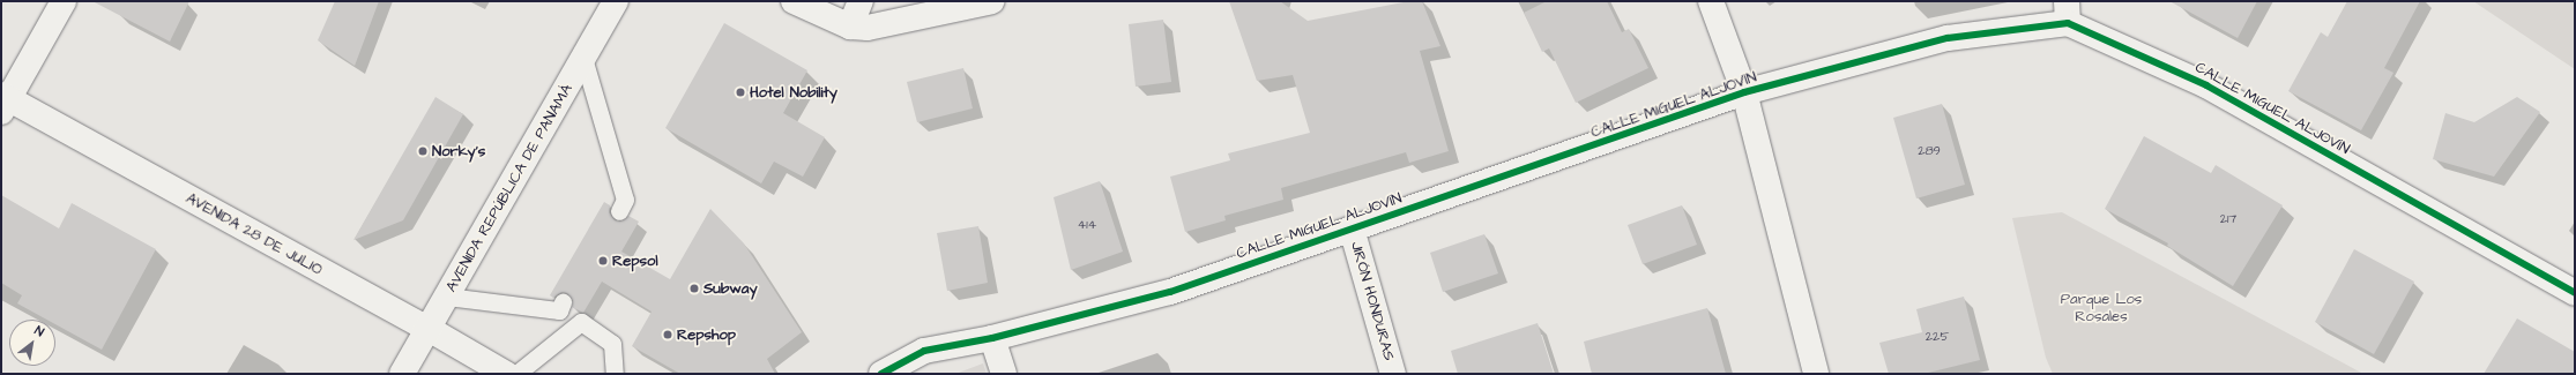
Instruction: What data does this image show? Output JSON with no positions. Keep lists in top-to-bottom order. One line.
{"streets":{"street":["CALLE MIGUEL ALJOVÍN","AVENIDA REPÚBLICA DE PANAMÁ","AVENIDA 28 DE JULIO","JIRÓN HONDURAS"]},"crossings":[["CALLE MIGUEL ALJOVÍN","JIRÓN HONDURAS"],["AVENIDA REPÚBLICA DE PANAMÁ","AVENIDA 28 DE JULIO"]],"parks":["Parque Los Rosales"],"places":["Hotel Nobility","Norky's","Repsol","Subway","Repshop"],"house_numbers":["289","217","414","225"],"north":"top right"}
